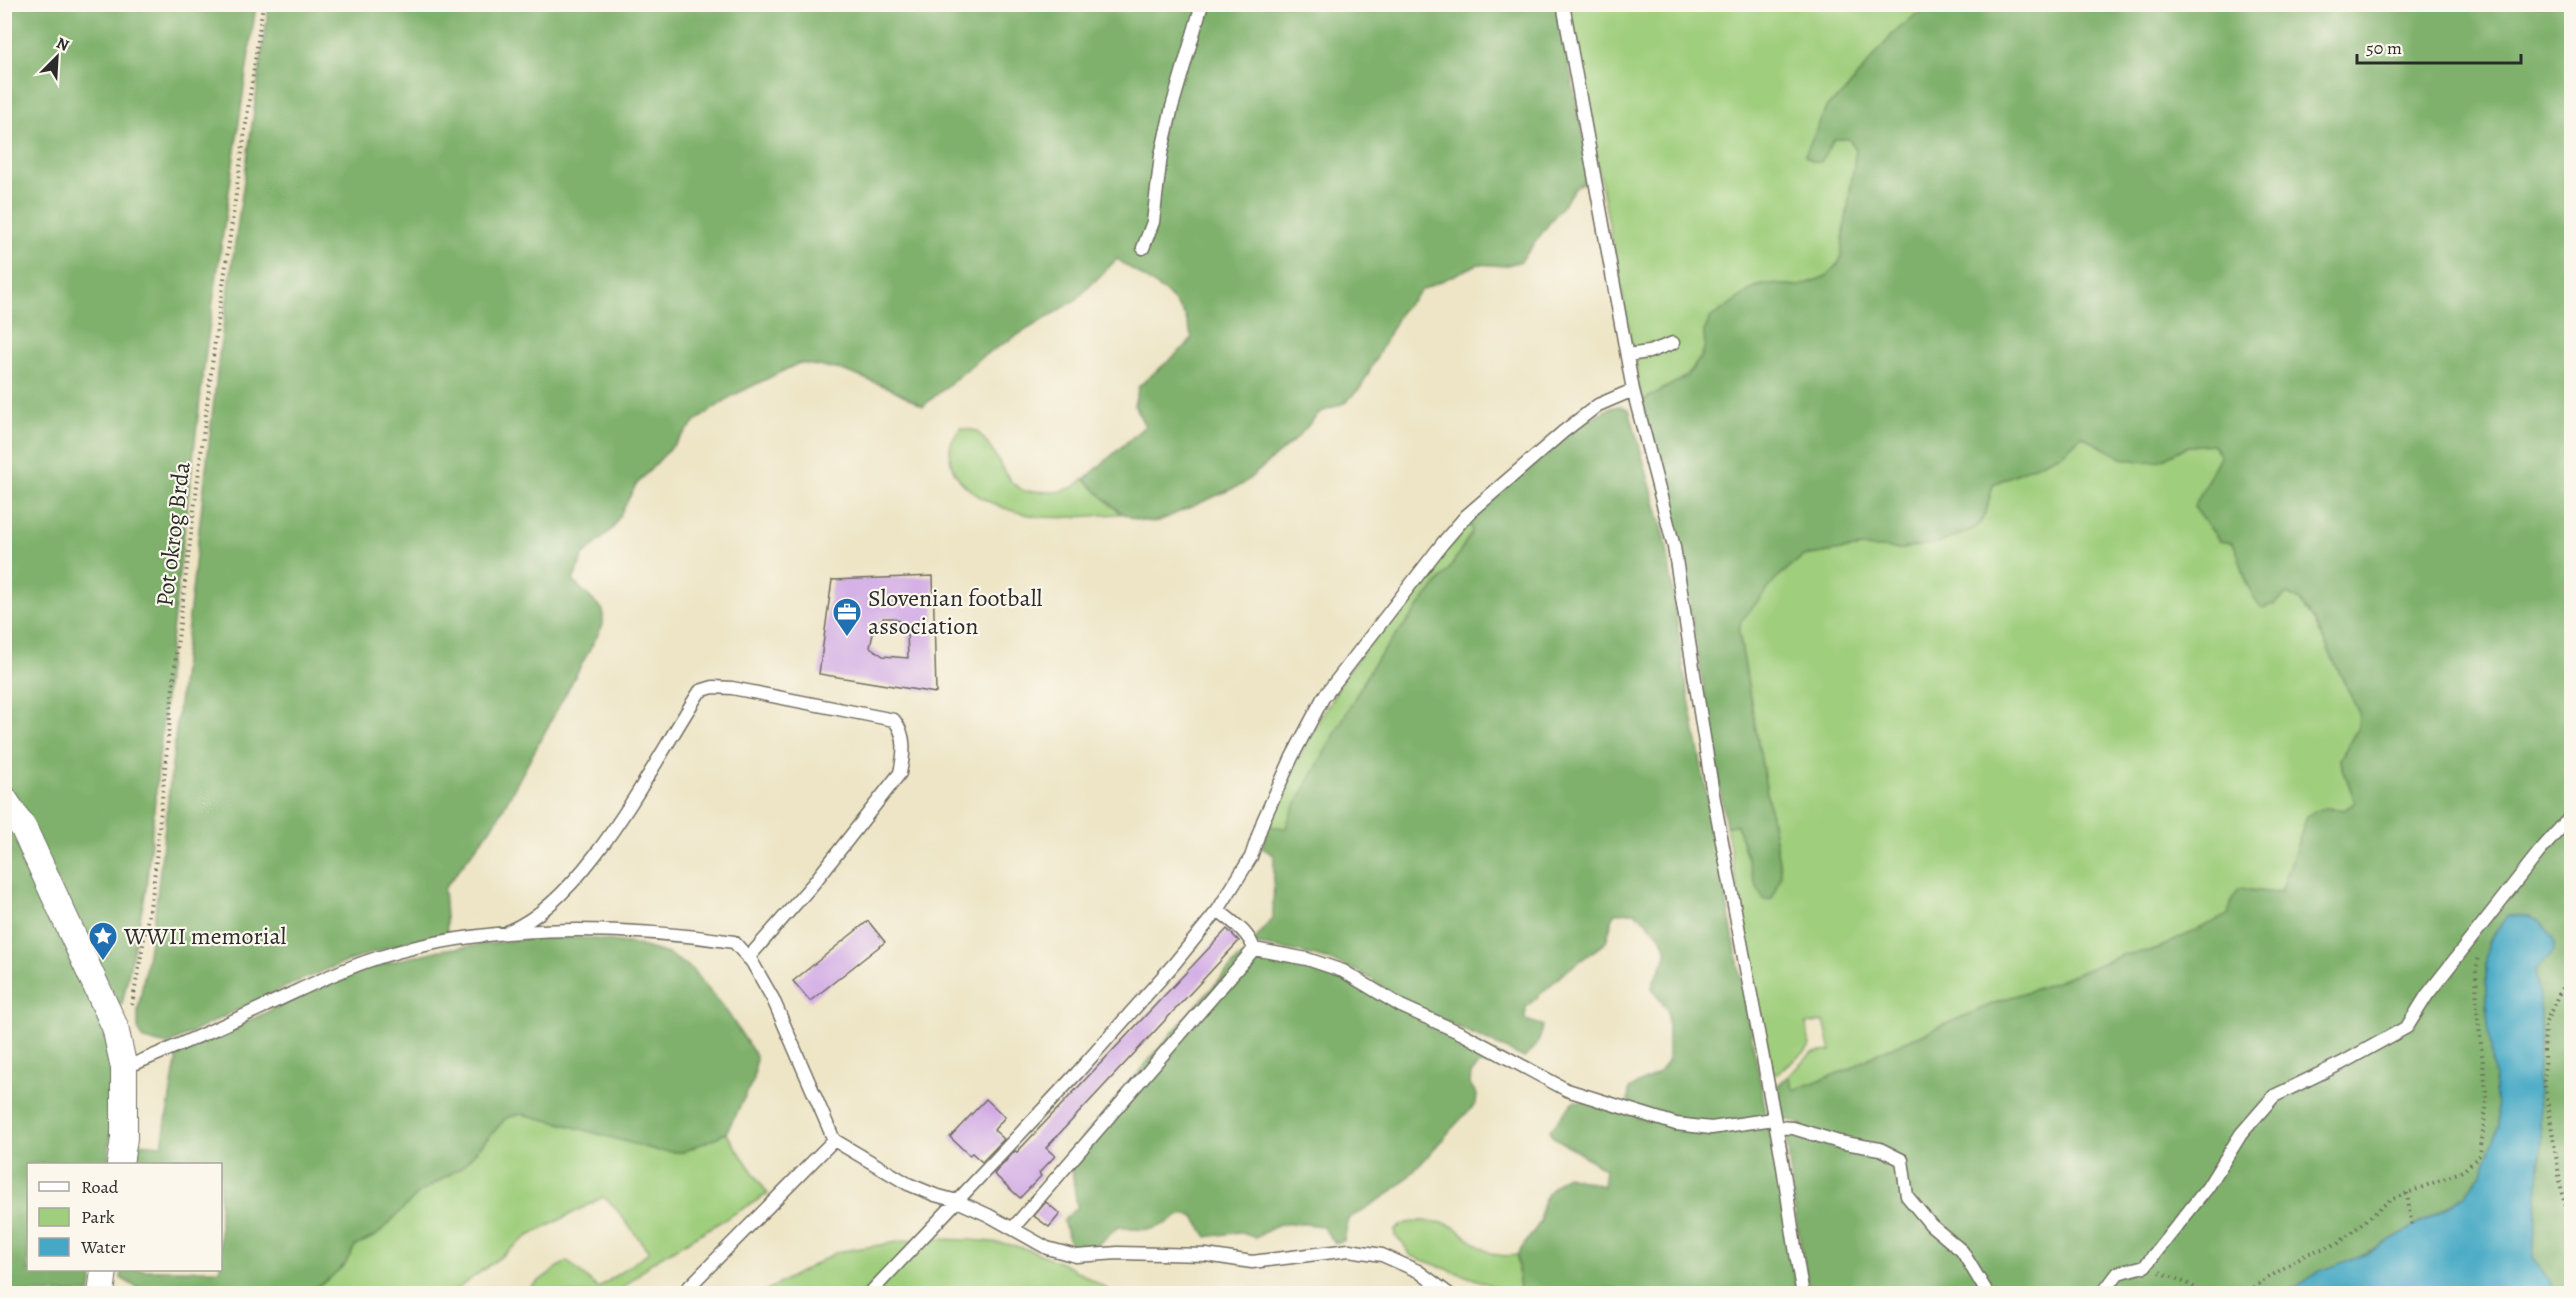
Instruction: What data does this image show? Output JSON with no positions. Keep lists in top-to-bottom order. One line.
{"streets":{"path":["Pot okrog Brda"]},"places":{"office":["Slovenian football association"],"place":["WWII memorial"]},"legend":["Road","Park","Water"],"scale_bar":"50 m","north":"top right"}
